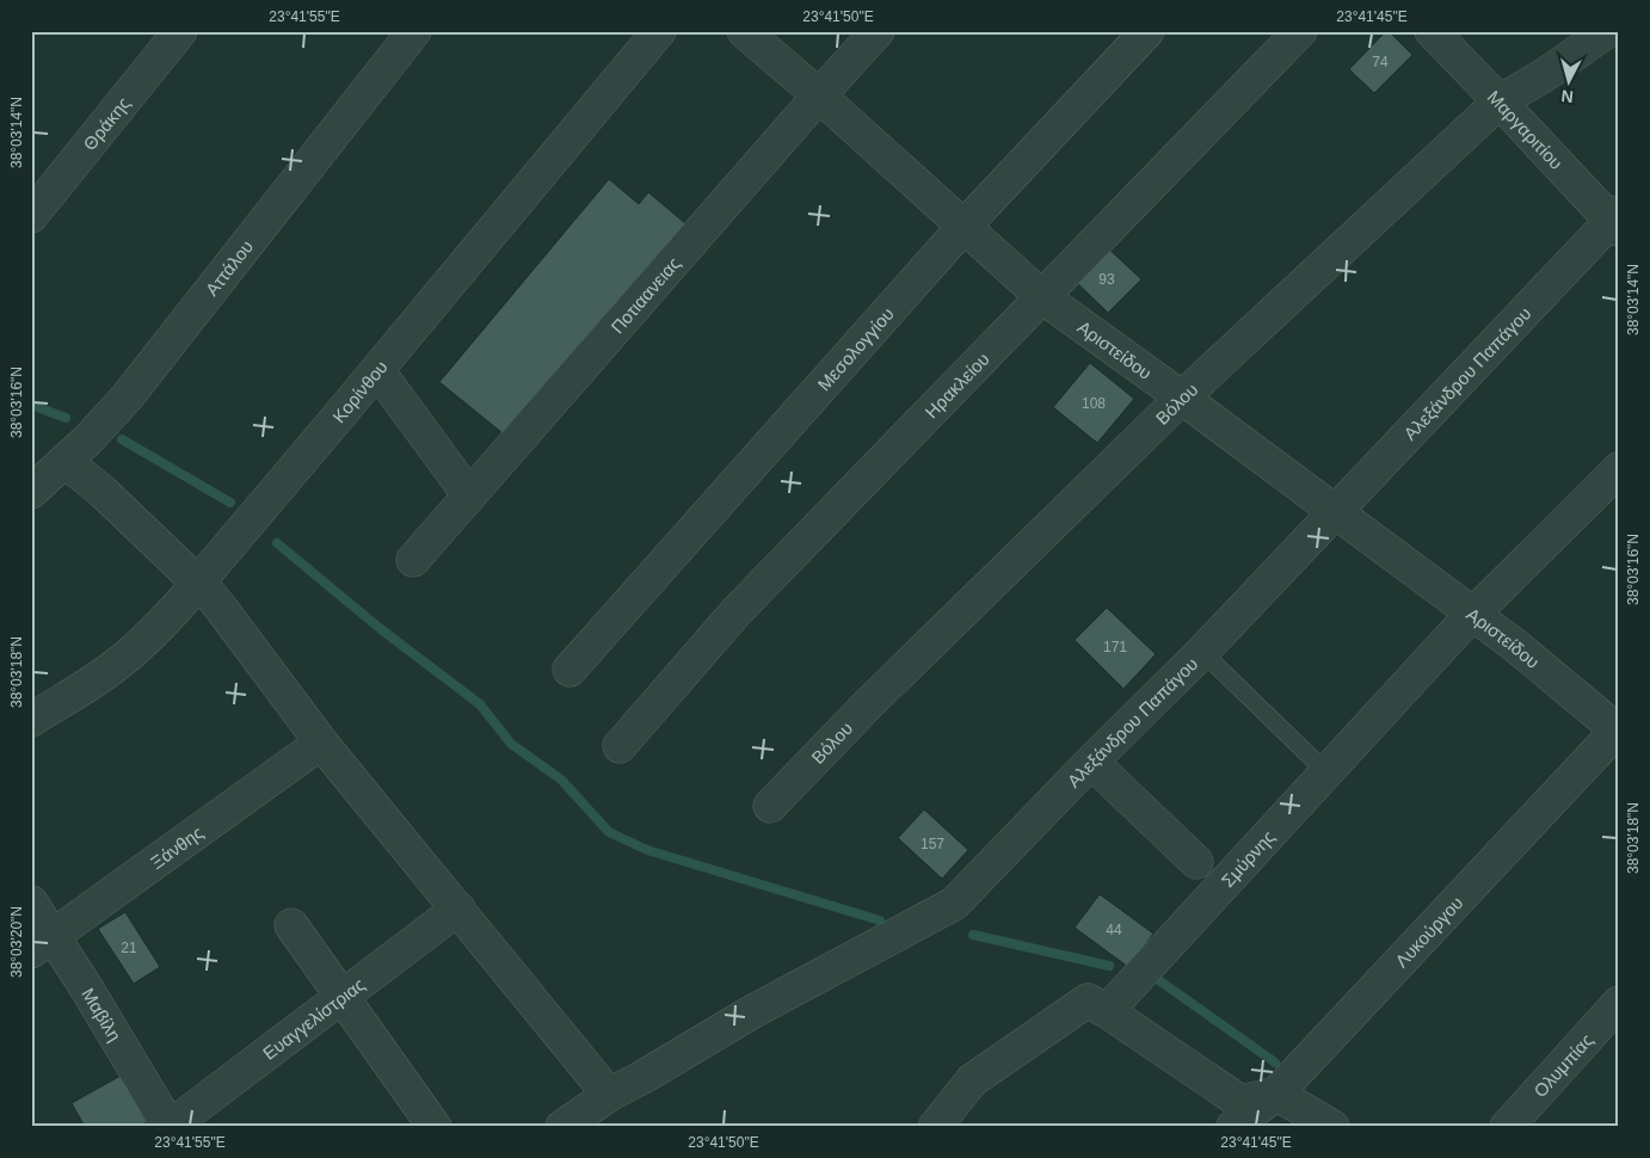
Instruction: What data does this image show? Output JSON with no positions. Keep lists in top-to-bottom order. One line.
{"streets":{"street":["Θράκης","Μαργαριτίου","Αττάλου","Ποτιαανειας","Μεσολογγίου","Αριστείδου","Αλεξάνδρου Παπάγου","Ηρακλείου","Κορίνθου","Βόλου","Ξάνθης","Σμύρνης","Λυκούργου","Μαβίλη","Ευαγγελίστριας","Ολυμπίας"]},"crossings":[["Μαργαριτίου","Αλεξάνδρου Παπάγου"],["Μαργαριτίου","Βόλου"],["Ποτιαανειας","Αριστείδου"],["Μεσολογγίου","Αριστείδου"],["Αριστείδου","Αλεξάνδρου Παπάγου"],["Αριστείδου","Ηρακλείου"],["Αριστείδου","Βόλου"],["Αριστείδου","Σμύρνης"],["Αριστείδου","Λυκούργου"],["Ξάνθης","Μαβίλη"],["Μαβίλη","Ευαγγελίστριας"]],"house_numbers":["74","93","108","171","157","44","21"],"north":"bottom","coordinates":["23°41'55\"E","23°41'50\"E","23°41'45\"E","38°03'14\"N","38°03'16\"N","38°03'18\"N","38°03'20\"N"]}
